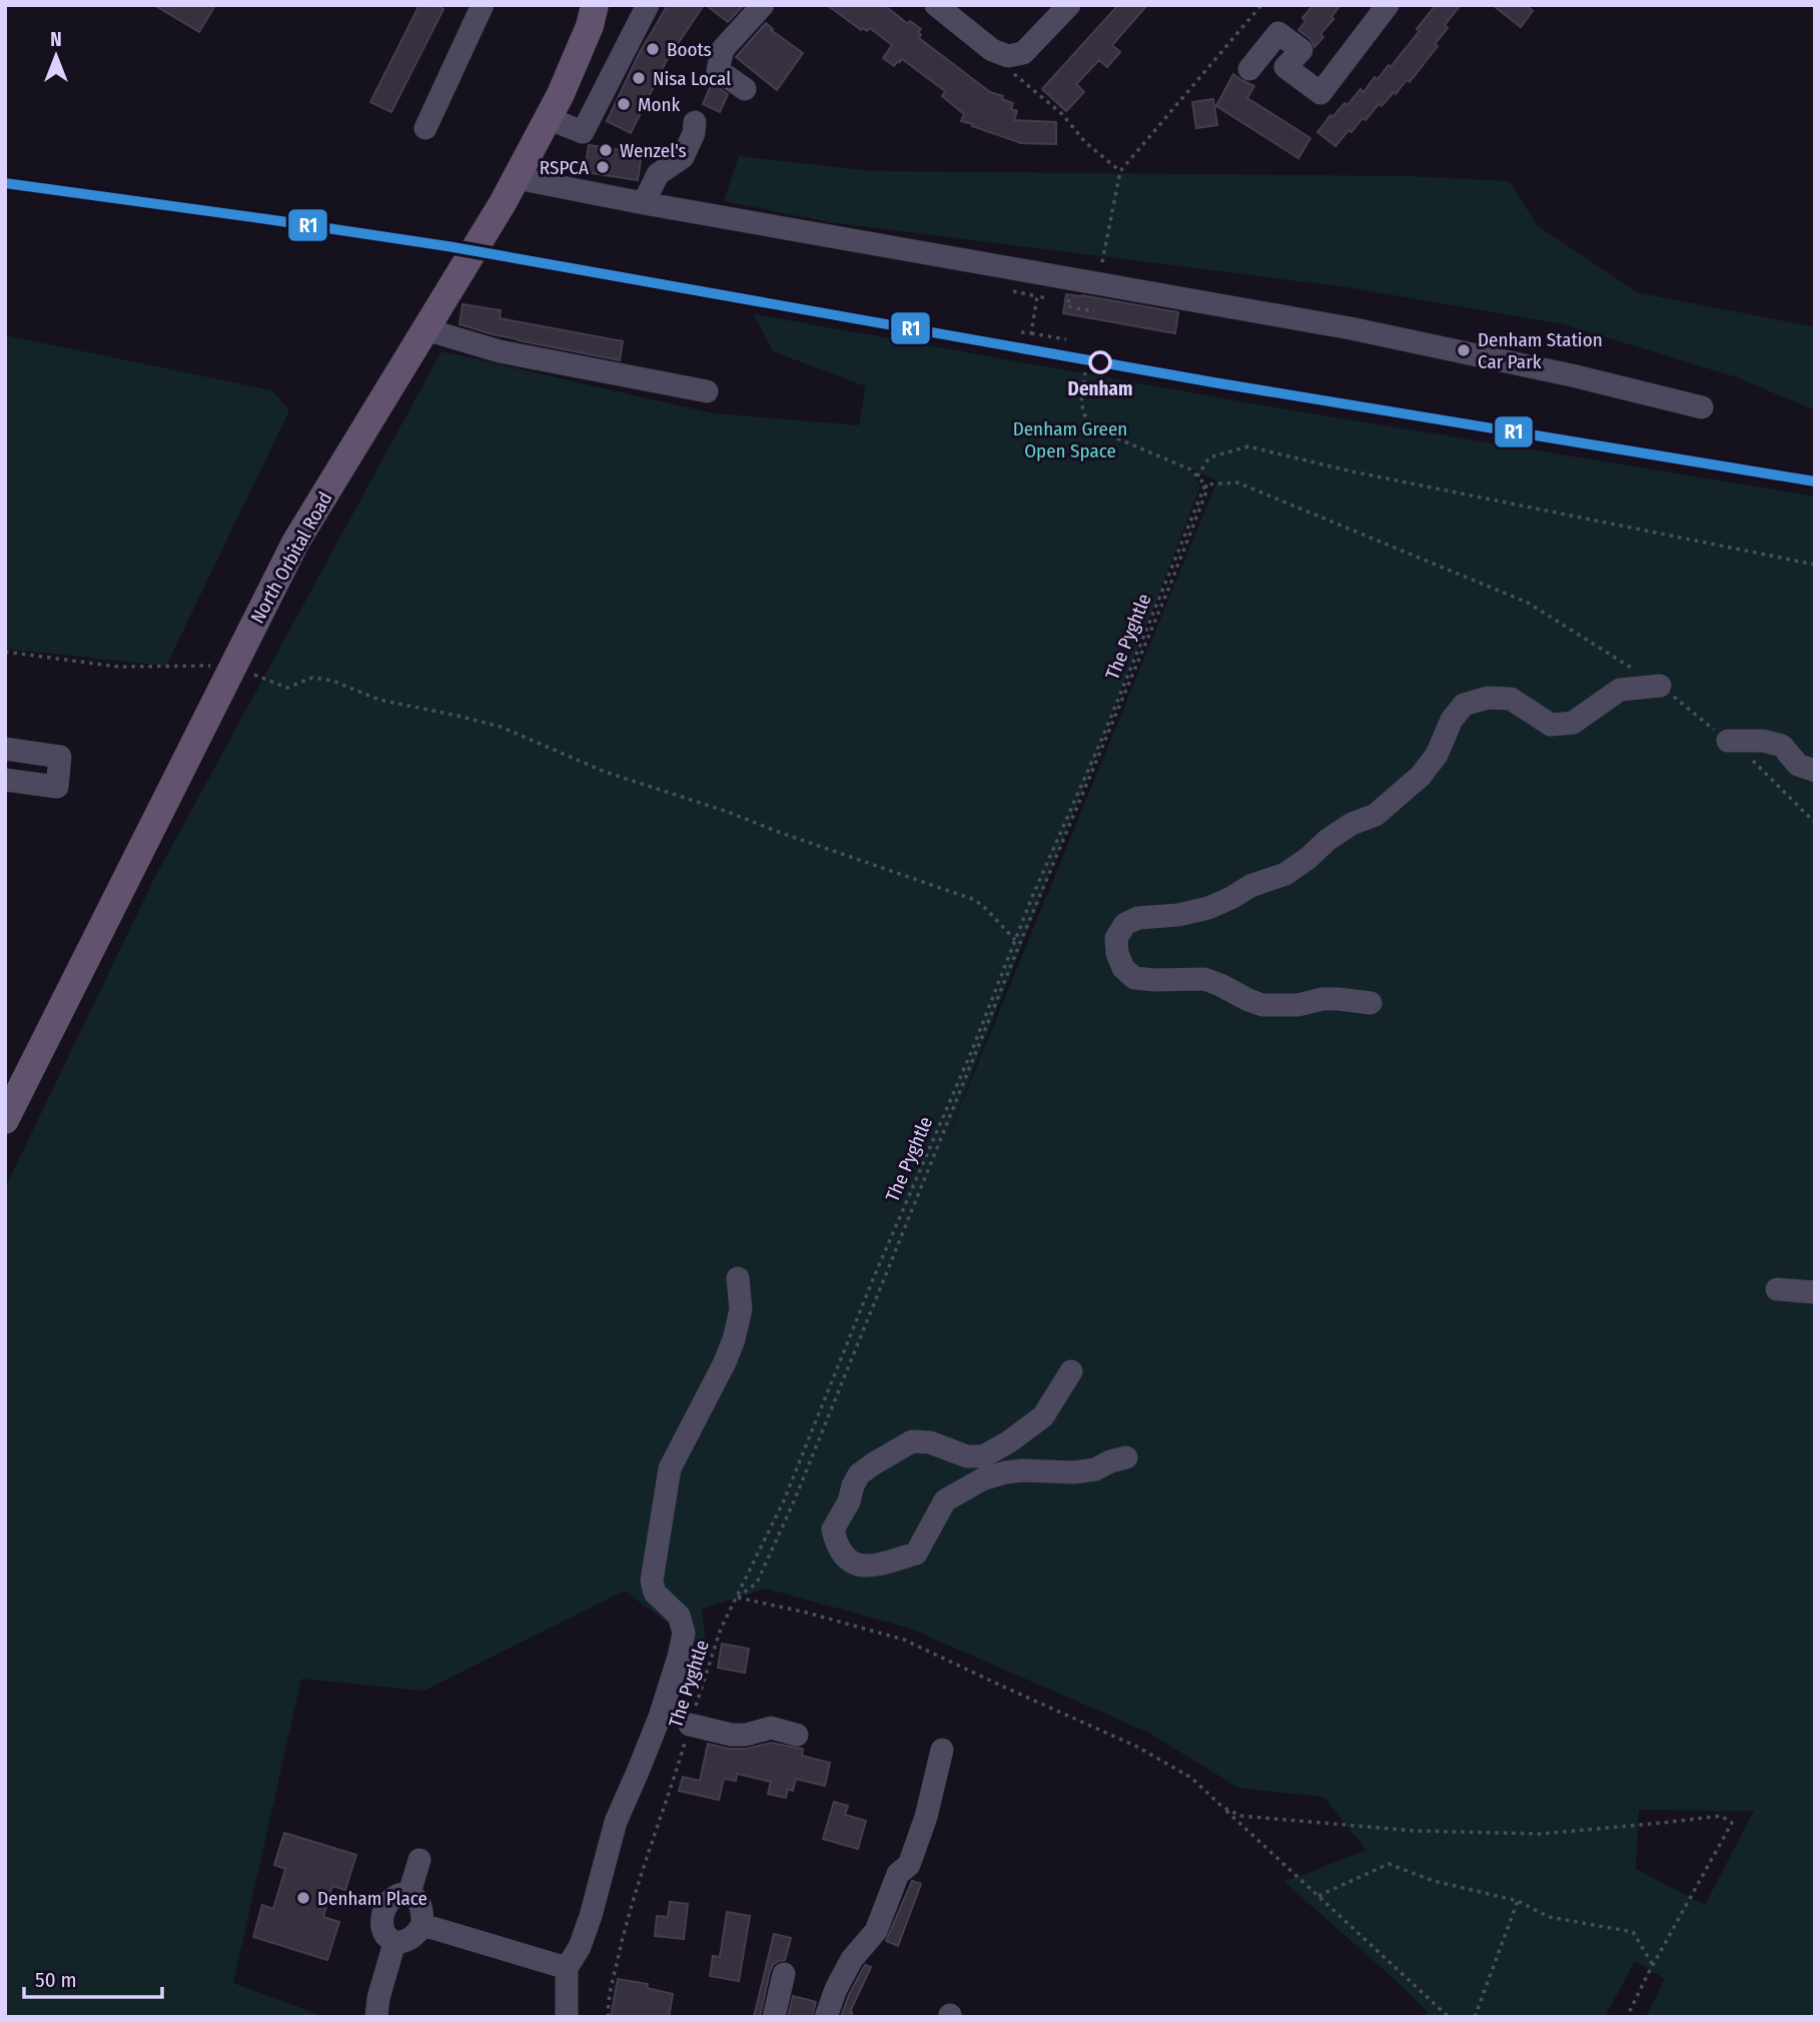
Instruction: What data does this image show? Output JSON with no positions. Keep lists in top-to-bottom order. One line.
{"streets":{"main road":["North Orbital Road"],"path":["The Pyghtle"]},"parks":["Denham Green Open Space"],"places":["Boots","Nisa Local","Monk","Wenzel's","RSPCA","Denham Station Car Park","Denham","Denham Place"],"lines":["transit line R1"],"scale_bar":"50 m","north":"top"}
